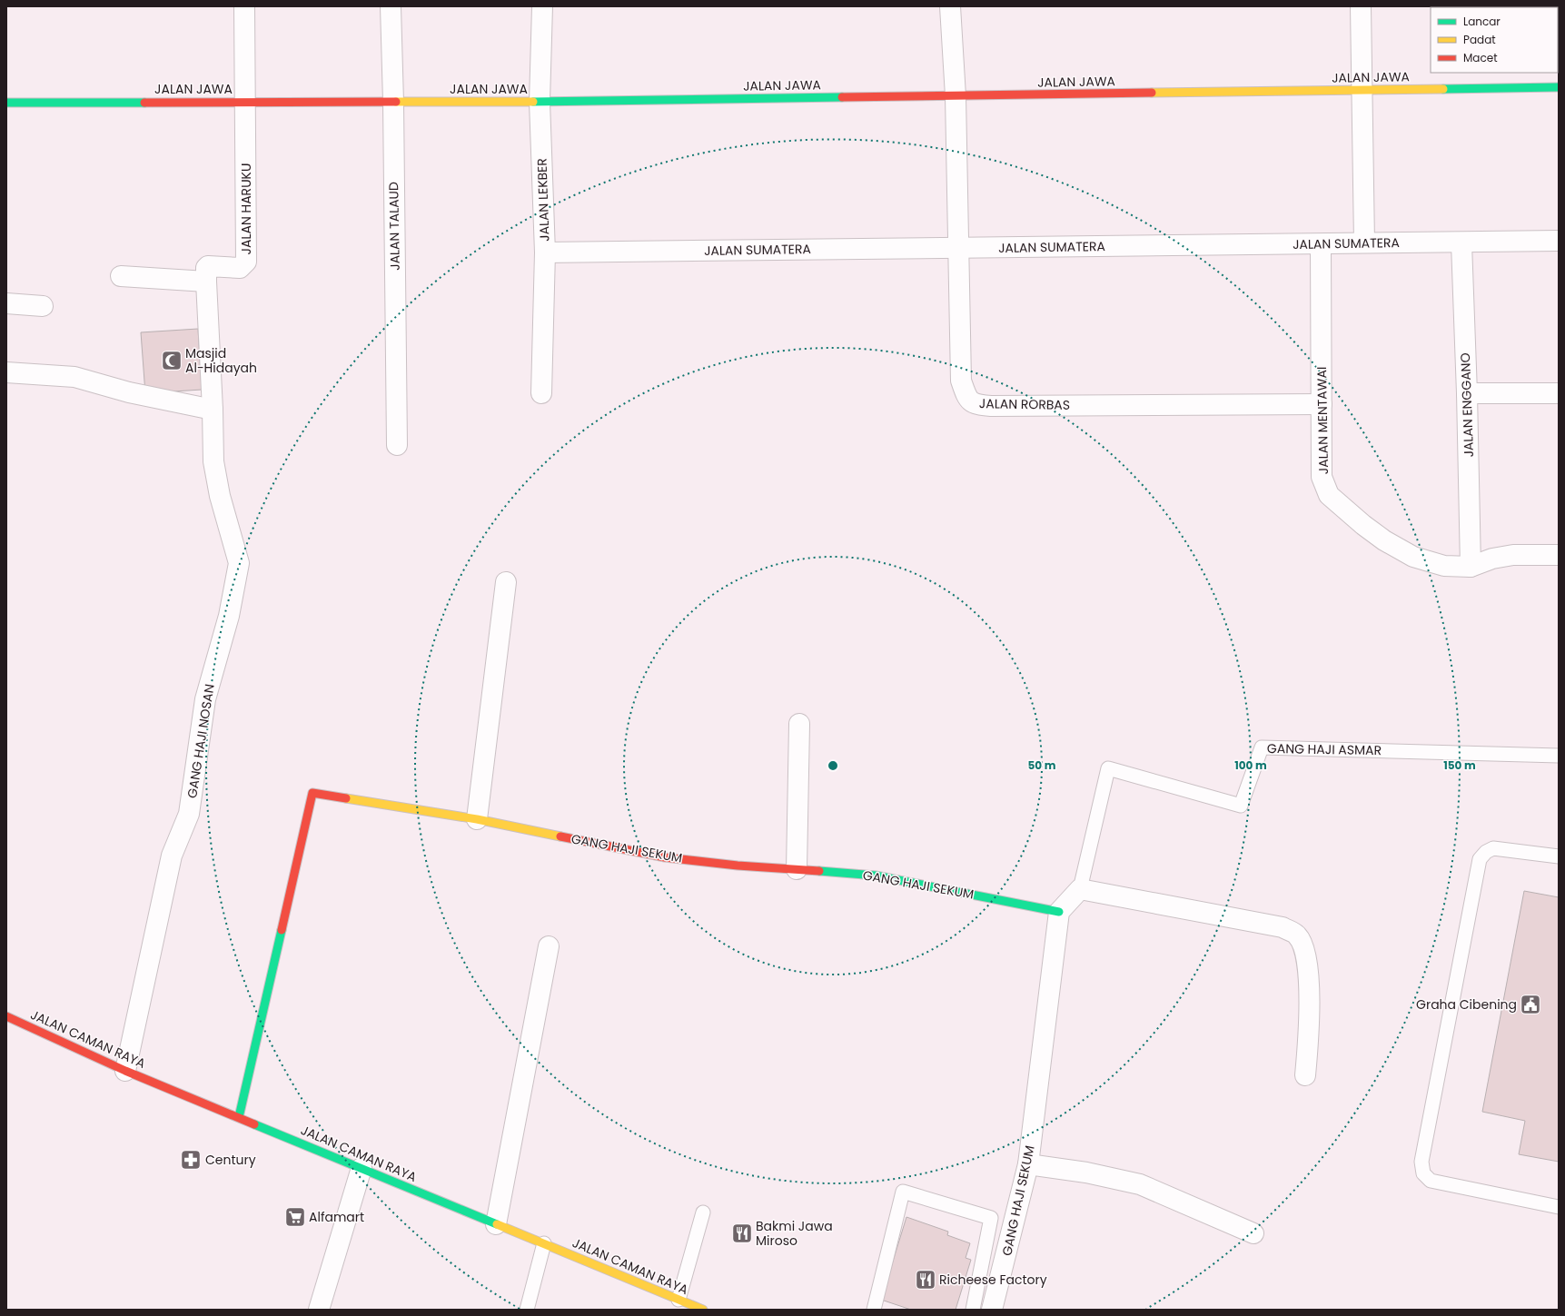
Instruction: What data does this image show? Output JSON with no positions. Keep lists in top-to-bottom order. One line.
{"streets":{"street":["JALAN JAWA","JALAN LEKBER","JALAN HARUKU","JALAN TALAUD","JALAN SUMATERA","JALAN RORBAS","JALAN ENGGANO","JALAN MENTAWAI","GANG HAJI NOSAN","GANG HAJI SEKUM","JALAN CAMAN RAYA"],"lane":["GANG HAJI ASMAR"]},"crossings":[["JALAN JAWA","JALAN LEKBER"],["JALAN JAWA","JALAN HARUKU"],["JALAN JAWA","JALAN TALAUD"],["JALAN JAWA","JALAN RORBAS"],["JALAN LEKBER","JALAN SUMATERA"],["JALAN HARUKU","GANG HAJI NOSAN"],["JALAN SUMATERA","JALAN RORBAS"],["JALAN SUMATERA","JALAN ENGGANO"],["JALAN SUMATERA","JALAN MENTAWAI"],["JALAN RORBAS","JALAN MENTAWAI"],["JALAN ENGGANO","JALAN MENTAWAI"],["GANG HAJI NOSAN","JALAN CAMAN RAYA"],["GANG HAJI SEKUM","JALAN CAMAN RAYA"]],"places":{"mosque":["Masjid Al-Hidayah"],"public building":["Graha Cibening"],"pharmacy":["Century"],"supermarket":["Alfamart"],"restaurant":["Bakmi Jawa Miroso","Richeese Factory"]},"legend":["Lancar","Padat","Macet"],"rings":["50 m","100 m","150 m"]}
